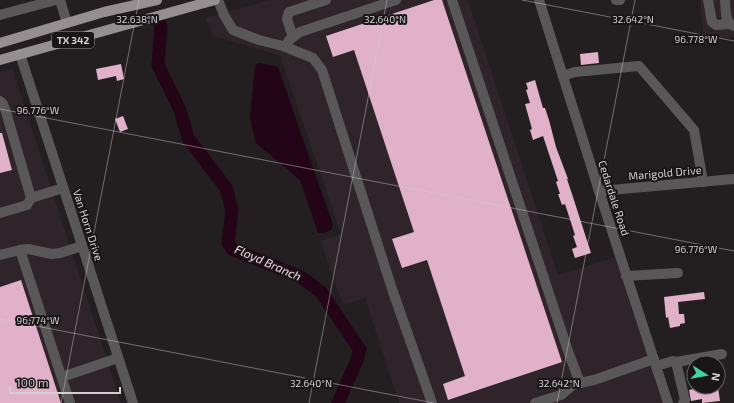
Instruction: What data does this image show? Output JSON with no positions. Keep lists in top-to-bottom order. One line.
{"streets":{"main road":["TX 342"],"street":["Marigold Drive","Cedardale Road","Van Horn Drive"]},"crossings":[["TX 342","Van Horn Drive"],["Marigold Drive","Cedardale Road"]],"water":["Floyd Branch"],"scale_bar":"100 m","north":"right","coordinates":["32.638°N","32.640°N","32.642°N","96.778°W","96.776°W","96.774°W"]}
